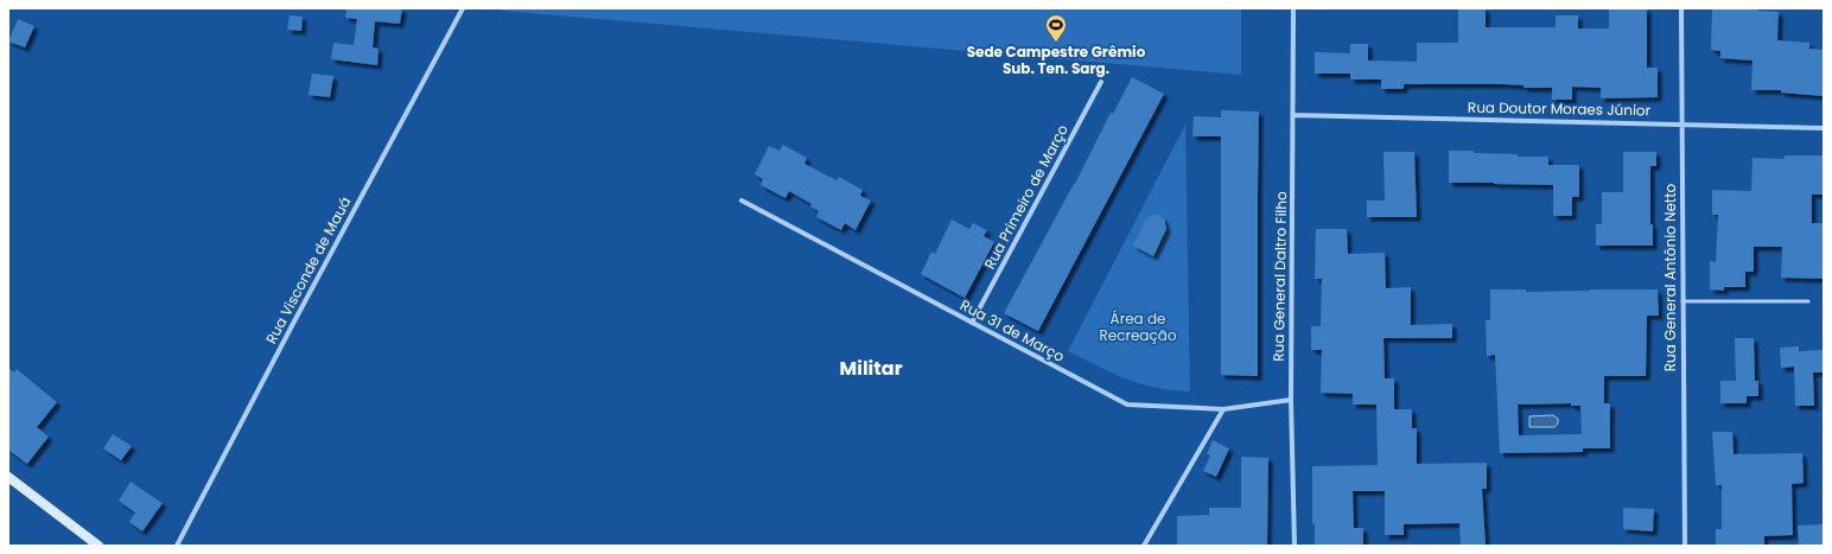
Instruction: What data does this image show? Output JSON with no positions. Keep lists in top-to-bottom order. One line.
{"streets":{"street":["Rua Doutor Moraes Júnior","Rua Primeiro de Março","Rua Visconde de Mauá","Rua General Daltro Filho","Rua General Antônio Netto","Rua 31 de Março"]},"crossings":[["Rua Doutor Moraes Júnior","Rua General Daltro Filho"],["Rua Doutor Moraes Júnior","Rua General Antônio Netto"],["Rua Primeiro de Março","Rua 31 de Março"],["Rua General Daltro Filho","Rua 31 de Março"]],"districts":["Militar"],"parks":["Área de Recreação"],"places":{"sports":["Sede Campestre Grêmio Sub. Ten. Sarg."]}}
